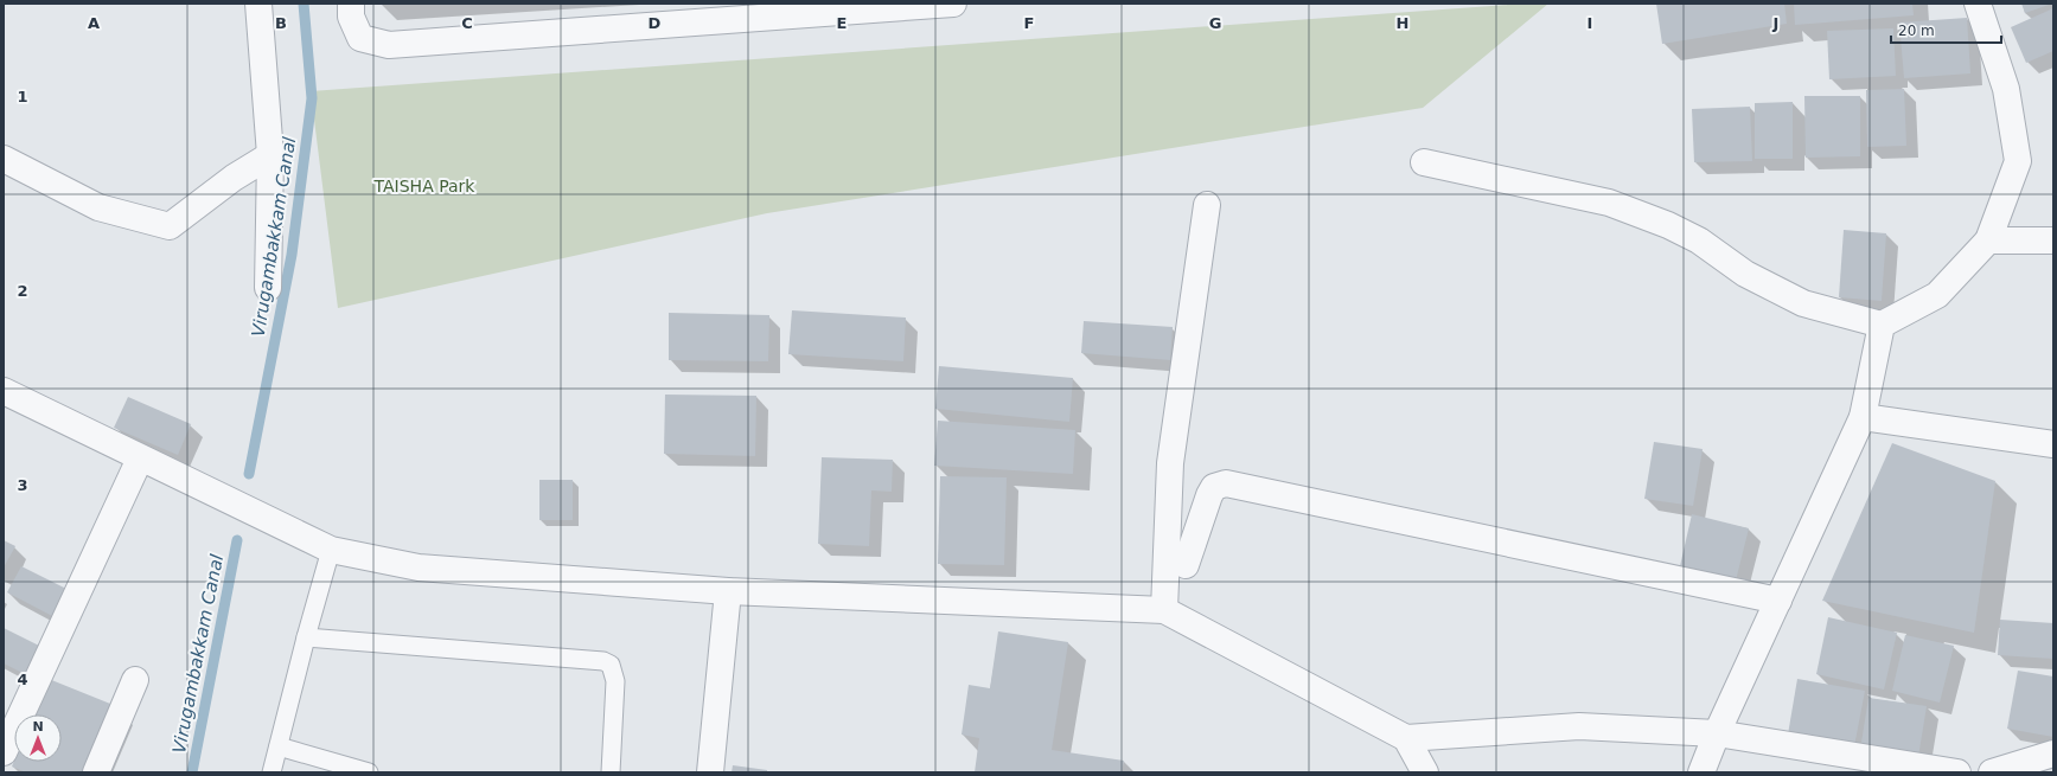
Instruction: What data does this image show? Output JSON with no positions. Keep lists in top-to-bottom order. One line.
{"water":["Virugambakkam Canal"],"parks":["TAISHA Park"],"scale_bar":"20 m","north":"top","grid":{"columns":["A","B","C","D","E","F","G","H","I","J"],"rows":["1","2","3","4"]}}
